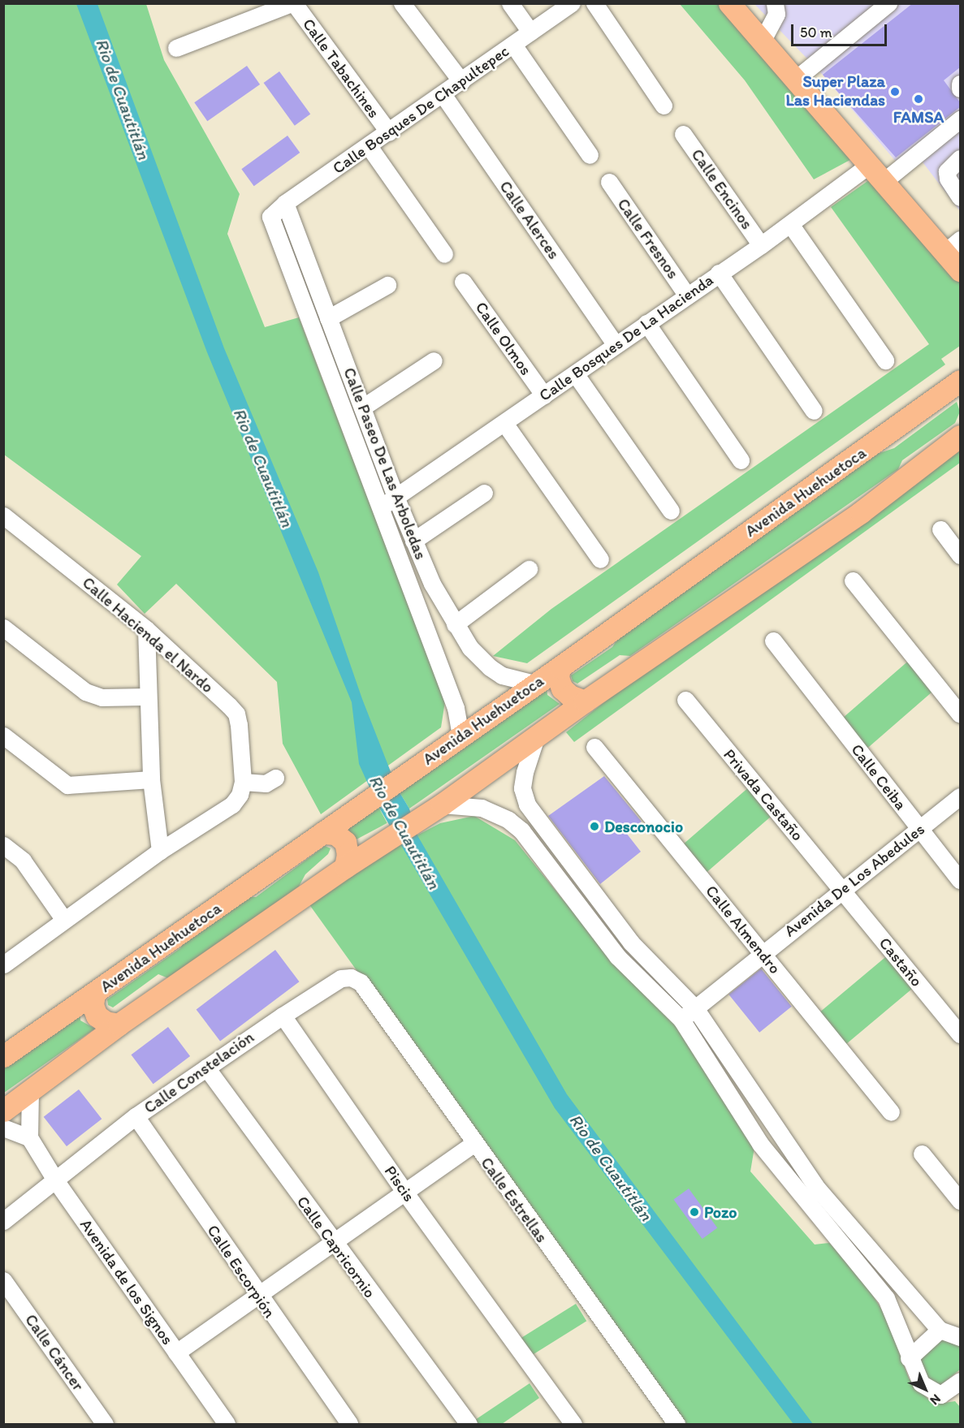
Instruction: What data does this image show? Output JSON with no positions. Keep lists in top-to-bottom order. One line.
{"streets":{"main road":["Avenida Huehuetoca"],"street":["Calle Tabachines","Calle Bosques De Chapultepec","Calle Encinos","Calle Alerces","Calle Fresnos","Calle Bosques De La Hacienda","Calle Olmos","Calle Paseo De Las Arboledas","Calle Hacienda el Nardo","Calle Ceiba","Privada Castaño","Avenida De Los Abedules","Calle Almendro","Castaño","Calle Constelación","Piscis","Calle Estrellas","Calle Capricornio","Calle Escorpión","Avenida de los Signos","Calle Cáncer"]},"crossings":[["Calle Tabachines","Calle Bosques De Chapultepec"],["Calle Bosques De Chapultepec","Calle Alerces"],["Calle Bosques De Chapultepec","Calle Paseo De Las Arboledas"],["Calle Encinos","Calle Bosques De La Hacienda"],["Calle Alerces","Calle Bosques De La Hacienda"],["Calle Fresnos","Calle Bosques De La Hacienda"],["Calle Bosques De La Hacienda","Calle Olmos"],["Calle Bosques De La Hacienda","Calle Paseo De Las Arboledas"],["Calle Paseo De Las Arboledas","Avenida Huehuetoca"],["Calle Ceiba","Avenida De Los Abedules"],["Privada Castaño","Avenida De Los Abedules"],["Privada Castaño","Castaño"],["Avenida De Los Abedules","Calle Almendro"],["Avenida De Los Abedules","Castaño"],["Calle Constelación","Piscis"],["Calle Constelación","Calle Estrellas"],["Calle Constelación","Calle Capricornio"],["Calle Constelación","Calle Escorpión"],["Calle Constelación","Avenida de los Signos"]],"water":["Rio de Cuautitlán"],"places":["Super Plaza Las Haciendas","FAMSA","Desconocio","Pozo"],"scale_bar":"50 m","north":"bottom right"}
